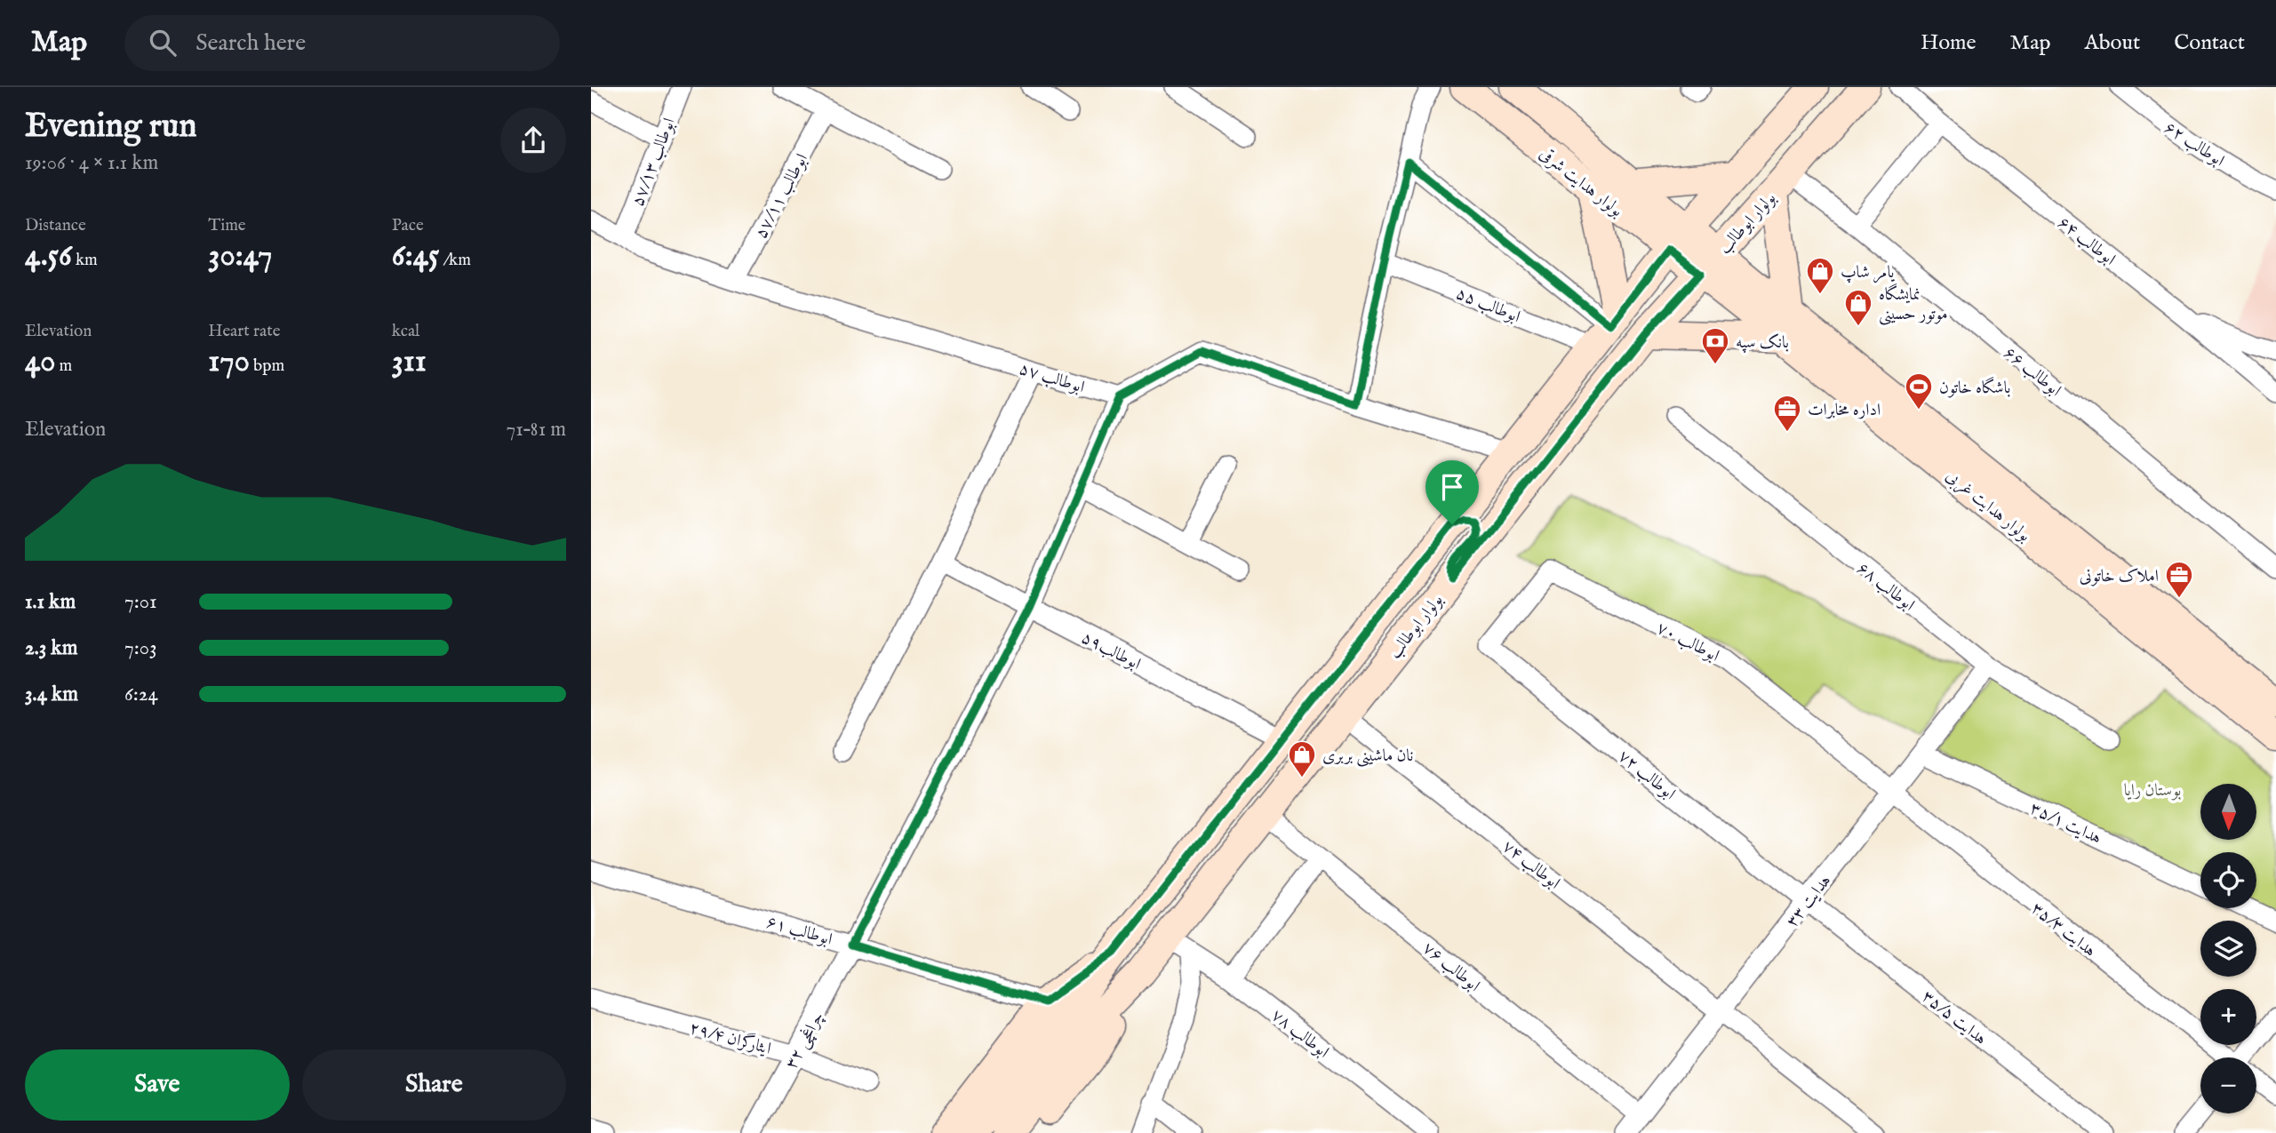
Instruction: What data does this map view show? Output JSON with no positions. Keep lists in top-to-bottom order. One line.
{"streets":{"main road":["بولوار هدایت شرقی","بولوار ابوطالب","بولوار هدایت غربی"],"street":["ابوطالب ۶۲","ابوطالب ۵۷/۱۳","ابوطالب ۵۷/۱۱","ابوطالب ۶۴","ابوطالب ۵۵","ابوطالب ۶۶","ابوطالب ۵۷","ابوطالب ۶۸","ابوطالب ۷۰","ابوطالب۵۹","ابوطالب ۷۲","هدایت ۳۵/۱","ابوطالب ۷۴","هدایت ۳۳","هدایت ۳۵/۳","ابوطالب ۶۱","ابوطالب ۷۶","هدایت ۳۵/۵","ابوطالب ۷۸","ایثارگران ۲۹/۴","چراغچی ۳۲"]},"crossings":[["ابوطالب ۵۷/۱۳","ابوطالب ۵۷"],["بولوار هدایت شرقی","بولوار ابوطالب"],["بولوار هدایت شرقی","بولوار هدایت غربی"],["ابوطالب ۵۷/۱۱","ابوطالب ۵۷"],["بولوار ابوطالب","ابوطالب ۵۵"],["بولوار ابوطالب","ابوطالب ۶۶"],["بولوار ابوطالب","بولوار هدایت غربی"],["بولوار ابوطالب","ابوطالب۵۹"],["بولوار ابوطالب","ابوطالب ۷۴"],["بولوار ابوطالب","ابوطالب ۷۶"],["بولوار ابوطالب","ابوطالب ۷۸"],["ابوطالب ۵۷","چراغچی ۳۲"],["ابوطالب ۶۸","هدایت ۳۳"],["ابوطالب ۷۰","ابوطالب ۷۲"],["ابوطالب ۷۰","هدایت ۳۳"],["ابوطالب ۷۰","هدایت ۳۵/۳"],["ابوطالب۵۹","چراغچی ۳۲"],["ابوطالب ۷۲","هدایت ۳۳"],["ابوطالب ۷۲","هدایت ۳۵/۵"],["هدایت ۳۵/۱","هدایت ۳۳"],["ابوطالب ۷۴","هدایت ۳۳"],["هدایت ۳۳","هدایت ۳۵/۳"],["هدایت ۳۳","ابوطالب ۷۶"],["هدایت ۳۳","هدایت ۳۵/۵"],["ابوطالب ۶۱","چراغچی ۳۲"],["ایثارگران ۲۹/۴","چراغچی ۳۲"]],"parks":["بوستان رایا"],"places":{"shop":["پامر شاپ","نمایشگاه موتور حسینی","نان ماشینی بربری"],"bank":["بانک سپه"],"sports":["باشگاه خاتون"],"office":["اداره مخابرات","املاک خاتونی"]},"north":"bottom","page":{"header":"Map","search":"Search here","nav":["Home","Map","About","Contact"],"heading":["Evening run","19:06 · 4 × 1.1 km"],"stats":[["Distance","4.56 km"],["Time","30:47"],["Pace","6:45 /km"],["Elevation","40 m"],["Heart rate","170 bpm"],["kcal","311"]],"chart":["Elevation","71–81 m"],"list":[{"name":"1.1 km","note":"7:01"},{"name":"2.3 km","note":"7:03"},{"name":"3.4 km","note":"6:24"}],"map_buttons":["+","−"],"buttons":["Save","Share"]}}
